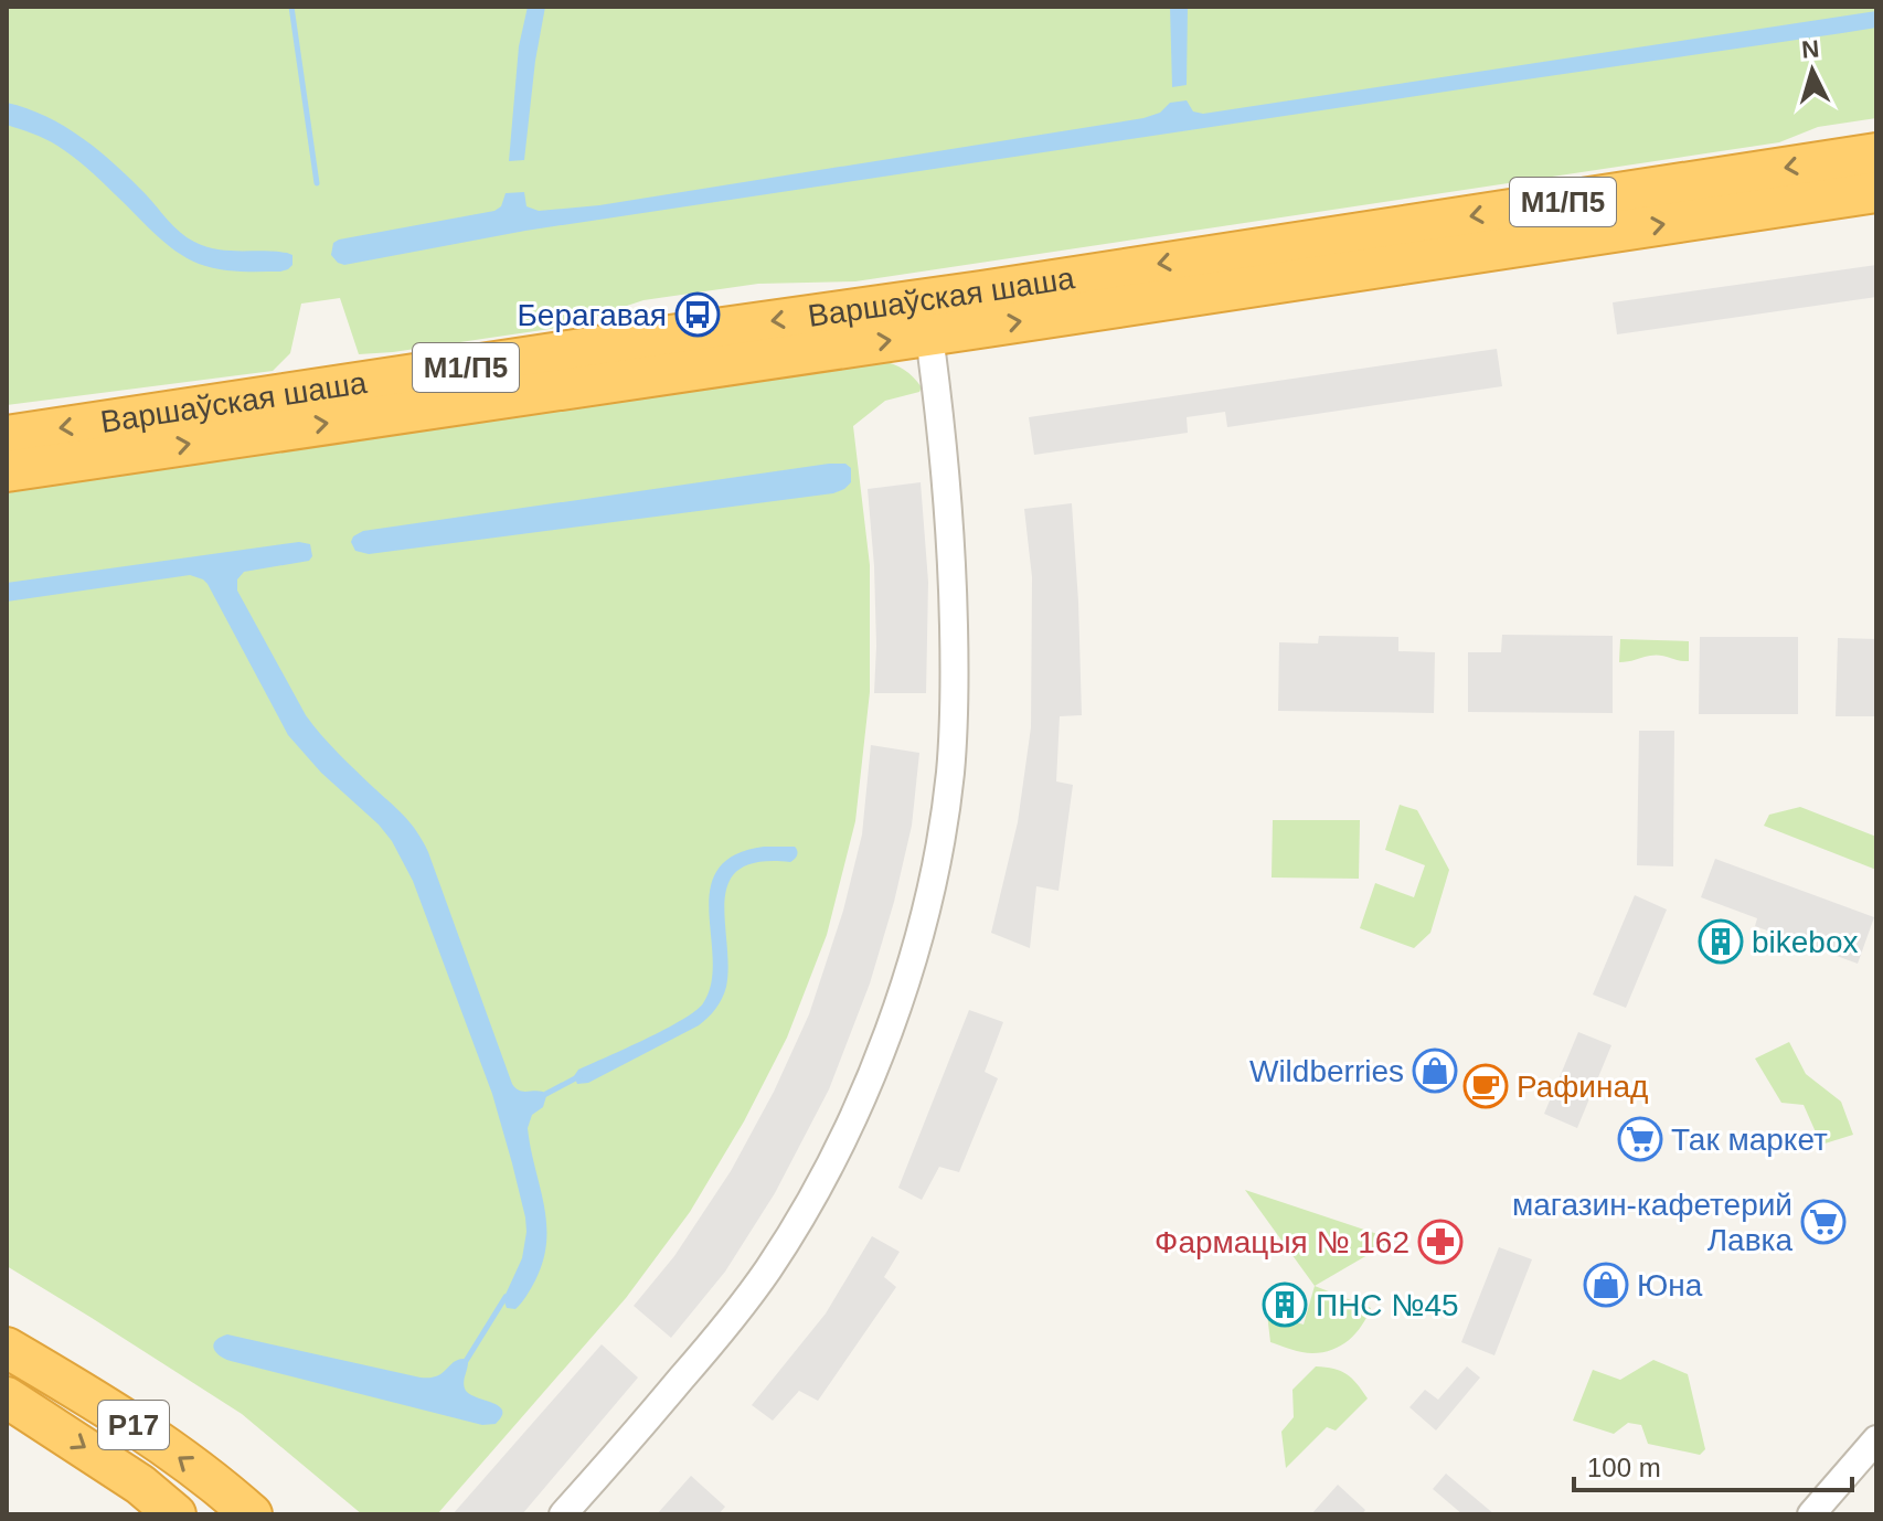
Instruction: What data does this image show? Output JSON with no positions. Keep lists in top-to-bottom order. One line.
{"streets":{"highway":["М1/П5","Варшаўская шаша","Р17"]},"places":{"bus stop":["Берагавая"],"building":["bikebox","ПНС №45"],"shop":["Wildberries","Юна"],"cafe":["Рафинад"],"supermarket":["Так маркет","магазин-кафетерий Лавка"],"pharmacy":["Фармацыя № 162"]},"scale_bar":"100 m","north":"top"}
